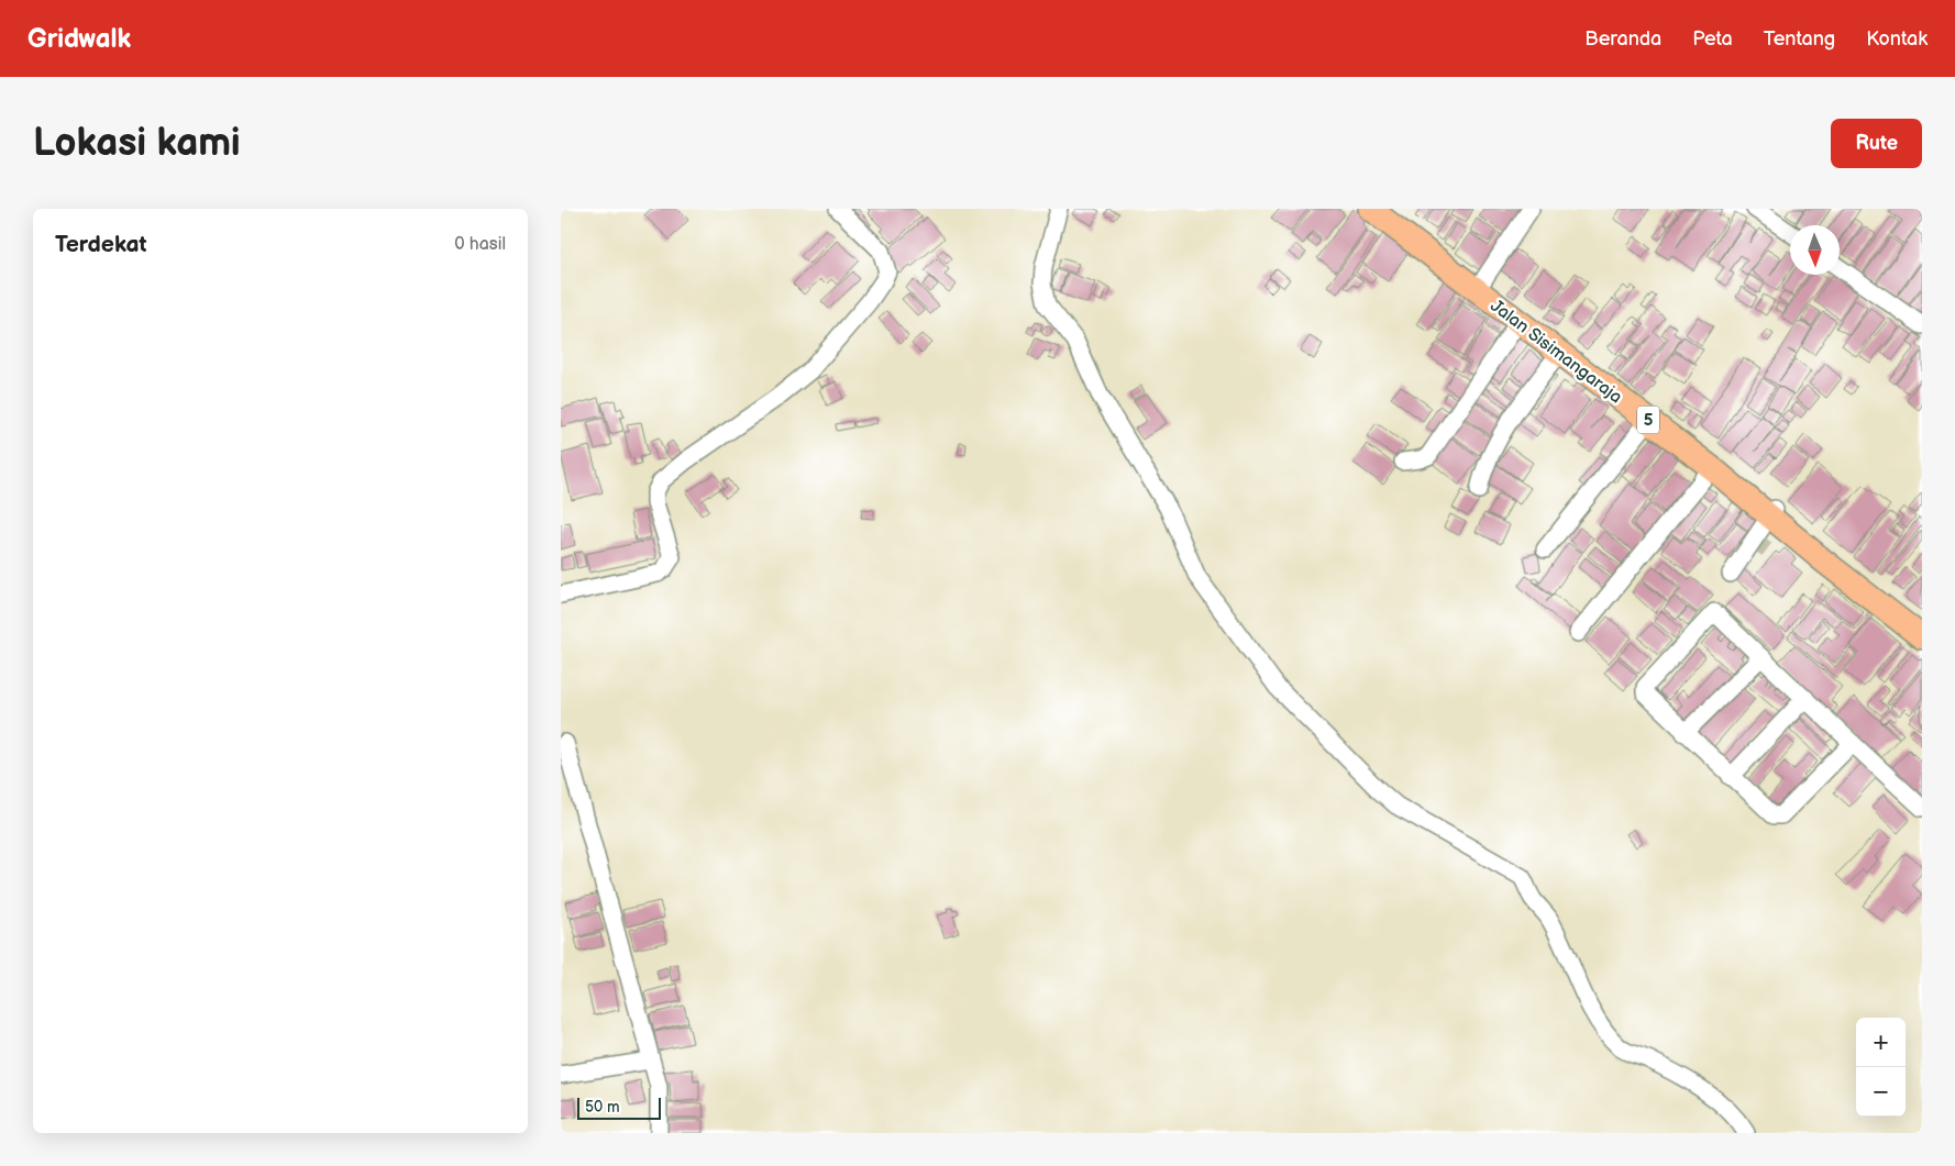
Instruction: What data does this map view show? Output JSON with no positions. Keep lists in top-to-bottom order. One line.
{"streets":{"highway":["Jalan Sisimangaraja","5"]},"scale_bar":"50 m","north":"bottom","page":{"header":"Gridwalk","nav":["Beranda","Peta","Tentang","Kontak"],"buttons":"Rute","title":"Lokasi kami","heading":["Terdekat","0 hasil"],"map_buttons":["+","−"],"scale":"50 m"}}
